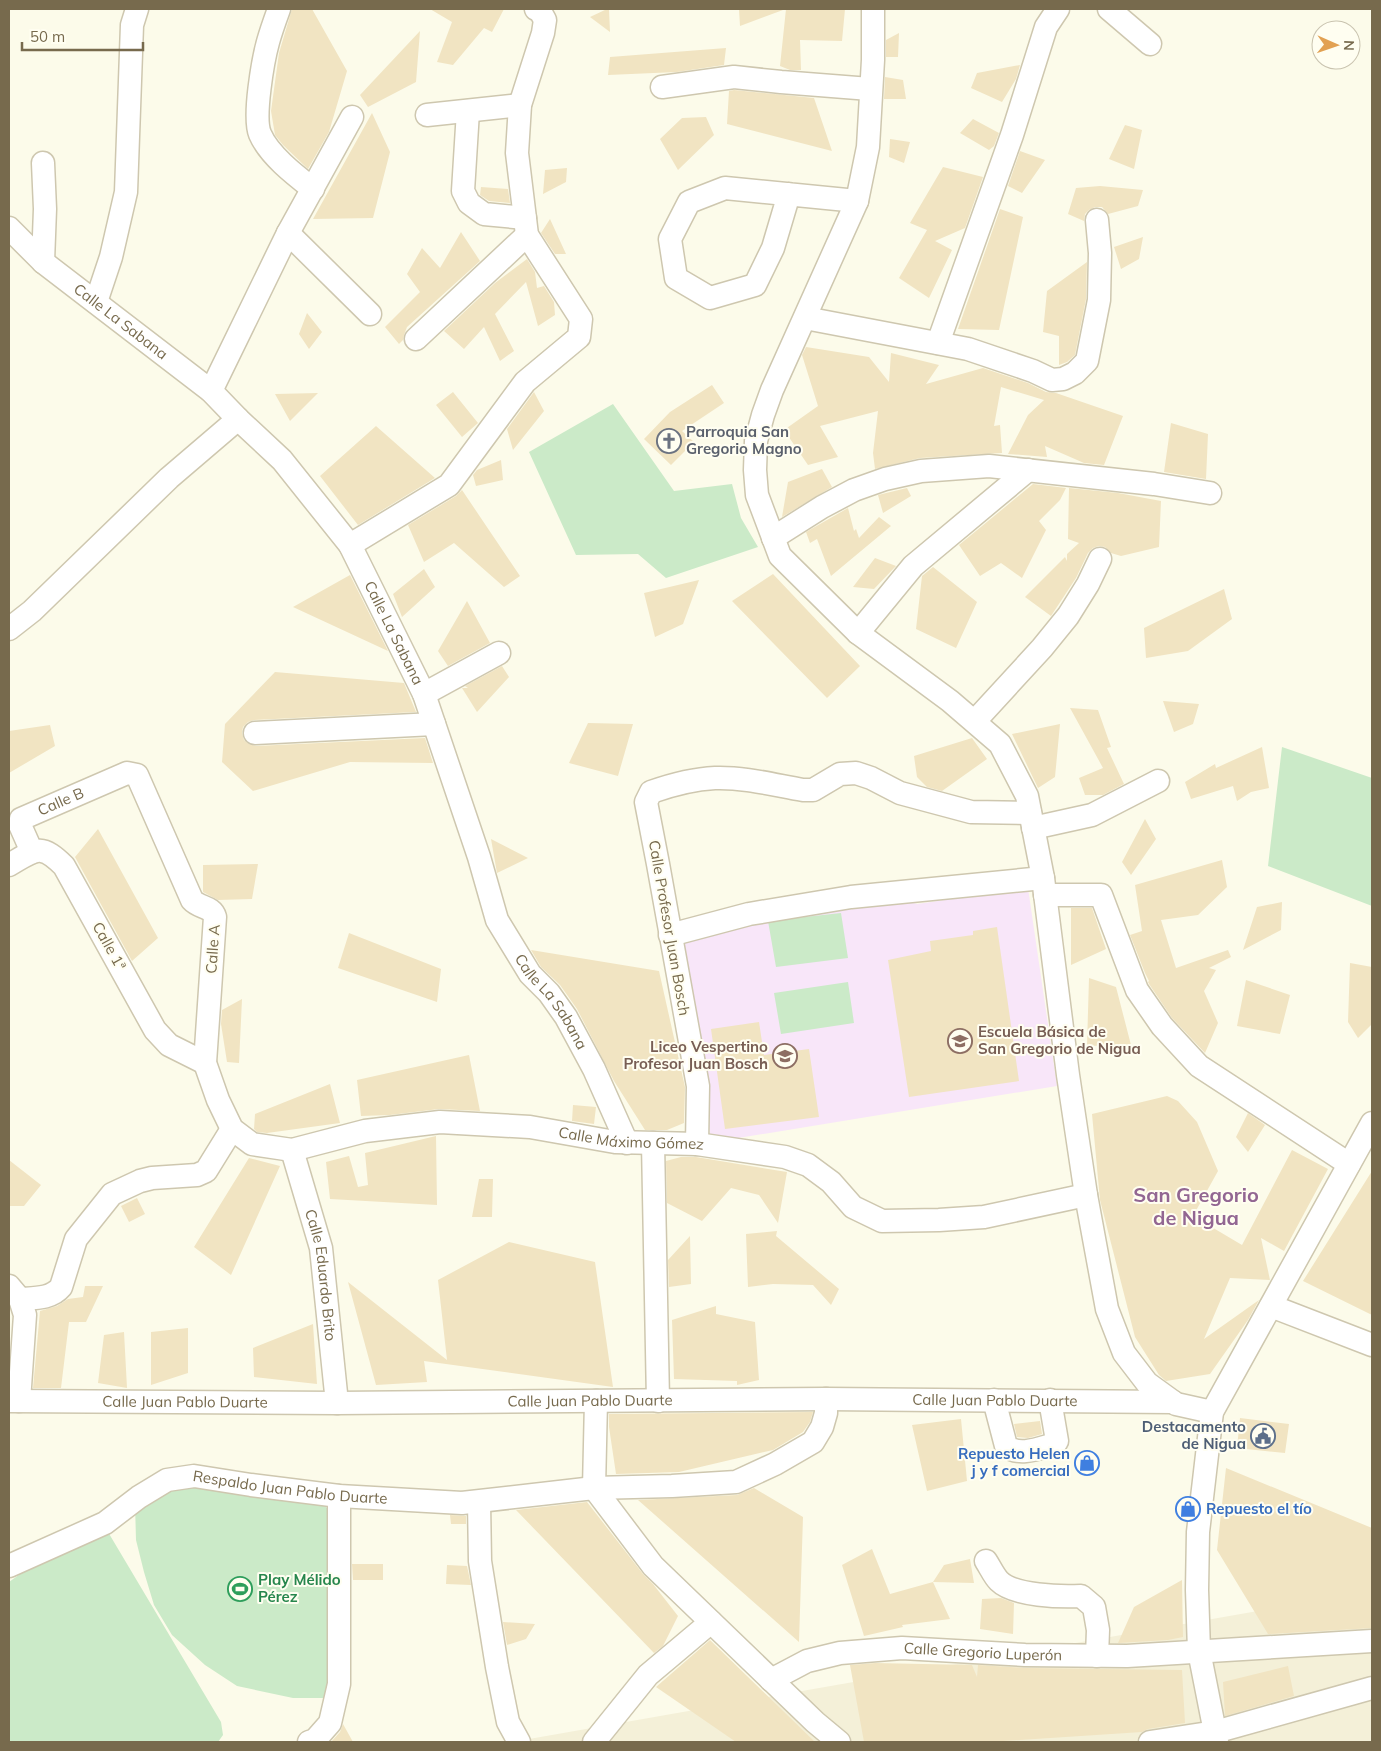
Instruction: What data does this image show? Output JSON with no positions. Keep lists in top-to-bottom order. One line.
{"streets":{"street":["Calle La Sabana","Calle B","Calle Profesor Juan Bosch","Calle 1ª","Calle A","Calle Máximo Gómez","Calle Eduardo Brito","Calle Juan Pablo Duarte","Respaldo Juan Pablo Duarte","Calle Gregorio Luperón"]},"crossings":[["Calle La Sabana","Calle Máximo Gómez"],["Calle B","Calle 1ª"],["Calle B","Calle A"],["Calle Profesor Juan Bosch","Calle Máximo Gómez"],["Calle 1ª","Calle A"],["Calle 1ª","Calle Máximo Gómez"],["Calle A","Calle Máximo Gómez"],["Calle Máximo Gómez","Calle Eduardo Brito"],["Calle Eduardo Brito","Calle Juan Pablo Duarte"],["Calle Juan Pablo Duarte","Respaldo Juan Pablo Duarte"]],"districts":["San Gregorio de Nigua"],"places":{"church":["Parroquia San Gregorio Magno"],"school or university":["Escuela Básica de San Gregorio de Nigua","Liceo Vespertino Profesor Juan Bosch"],"public building":["Destacamento de Nigua"],"shop":["Repuesto Helen j y f comercial","Repuesto el tío"],"sports":["Play Mélido Pérez"]},"scale_bar":"50 m","north":"right"}
